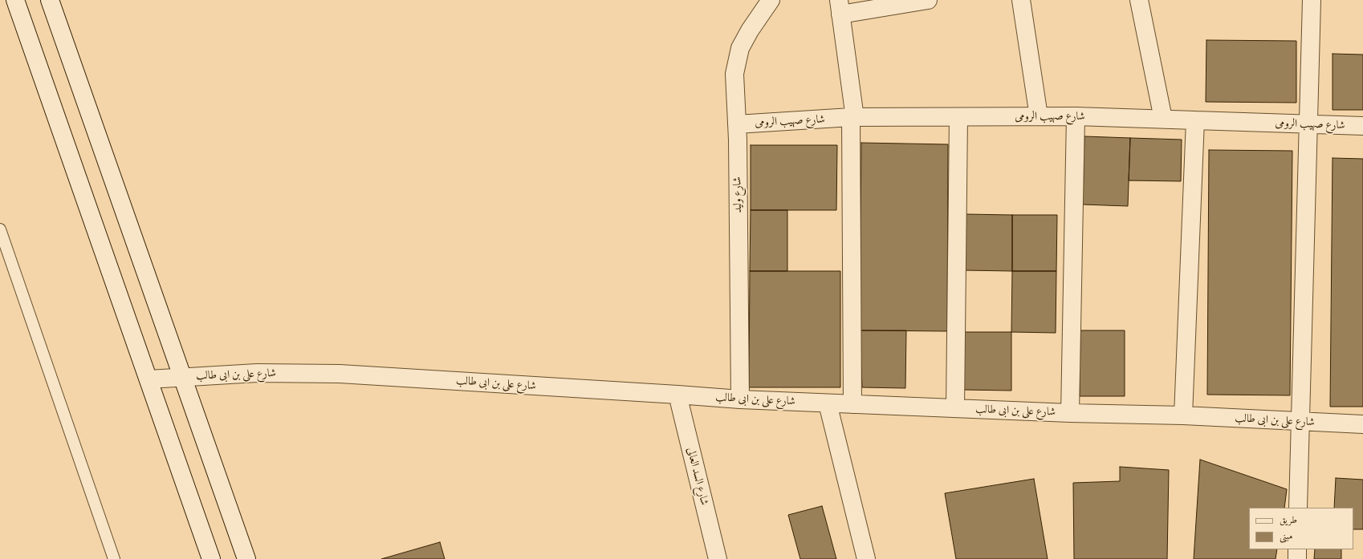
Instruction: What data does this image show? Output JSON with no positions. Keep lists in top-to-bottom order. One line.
{"streets":{"street":["شارع صهيب الرومى","شارع وليد","شارع على بن ابى طالب","شارع السد العالى"]},"crossings":[["شارع صهيب الرومى","شارع وليد"],["شارع وليد","شارع على بن ابى طالب"],["شارع على بن ابى طالب","شارع السد العالى"]],"legend":["طريق","مبنى"]}
